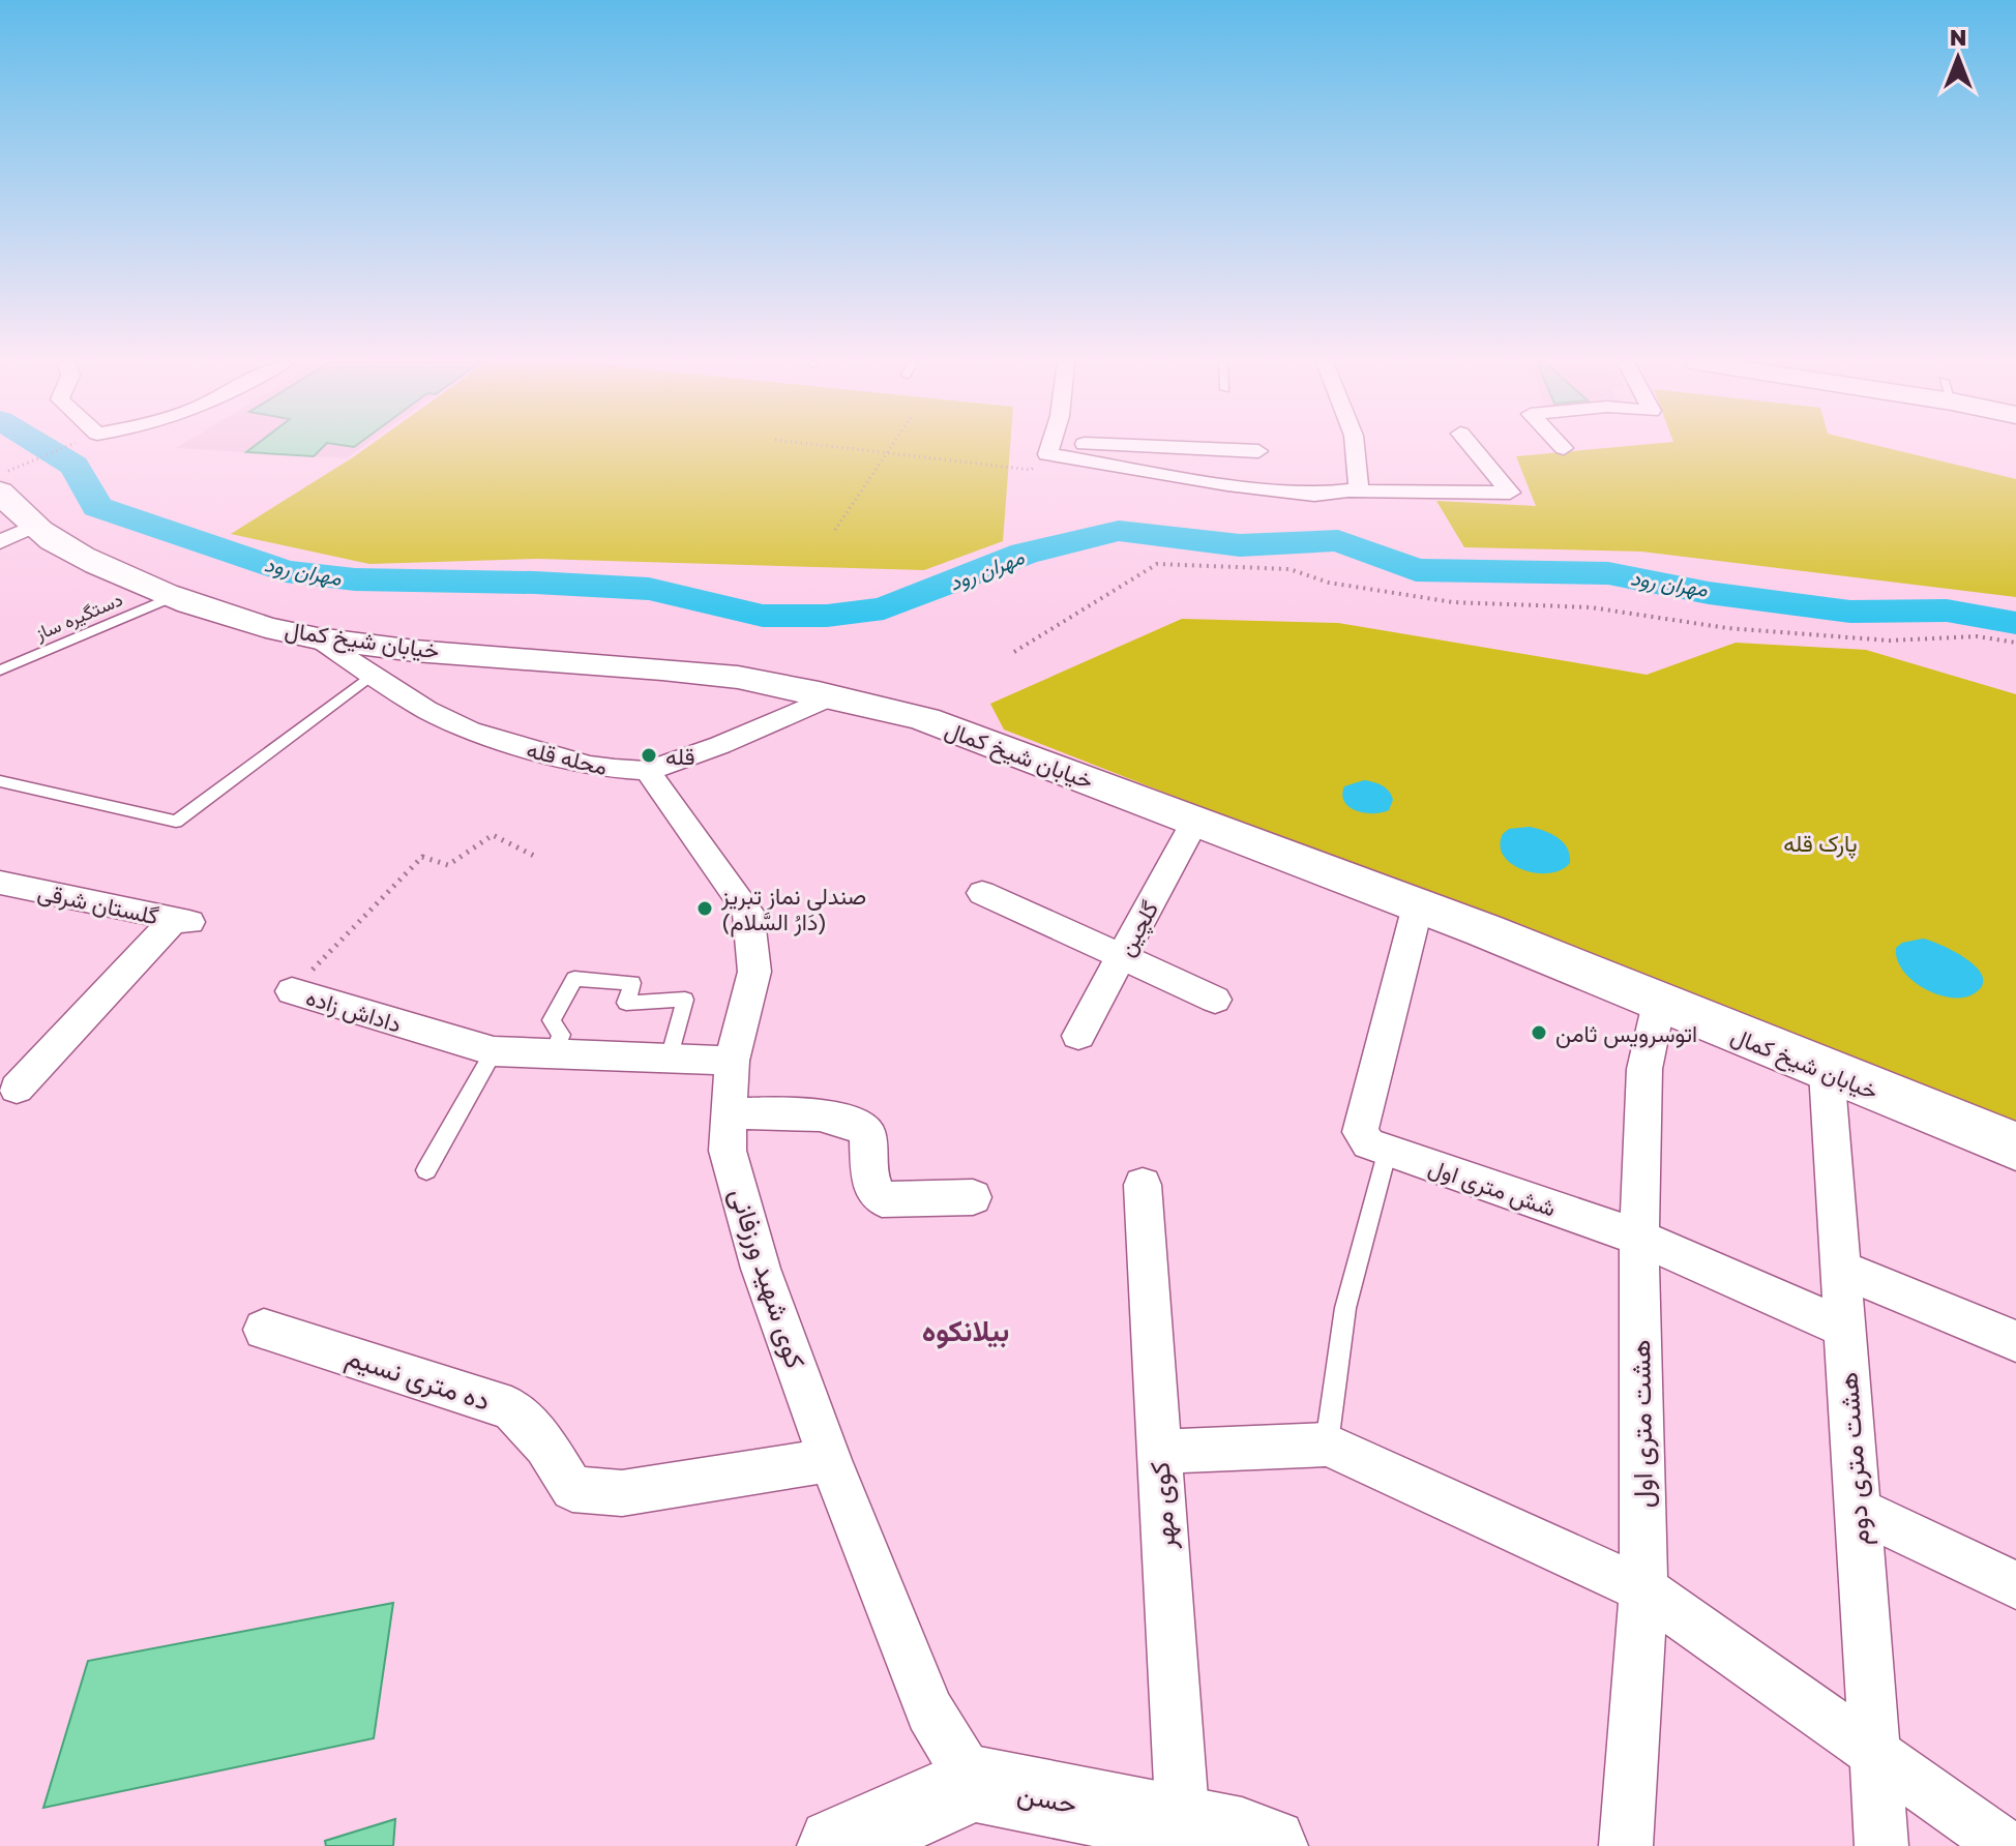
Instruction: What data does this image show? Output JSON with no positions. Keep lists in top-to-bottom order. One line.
{"streets":{"street":["خیابان شیخ کمال","محله قله","گلستان شرقی","گلچین","داداش زاده","شش متری اول","کوی شهید ورزفانی","ده متری نسیم","هشت متری اول","هشت متری دوم","کوی مهر","حسن"],"lane":["دستگیره ساز"]},"crossings":[["دستگیره ساز","خیابان شیخ کمال"],["خیابان شیخ کمال","محله قله"],["خیابان شیخ کمال","گلچین"],["خیابان شیخ کمال","شش متری اول"],["خیابان شیخ کمال","هشت متری اول"],["خیابان شیخ کمال","هشت متری دوم"],["محله قله","کوی شهید ورزفانی"],["داداش زاده","کوی شهید ورزفانی"],["شش متری اول","هشت متری اول"],["شش متری اول","هشت متری دوم"],["کوی شهید ورزفانی","ده متری نسیم"],["کوی شهید ورزفانی","حسن"],["کوی مهر","حسن"]],"districts":["بیلانکوه"],"water":["مهران رود"],"parks":["پارک قله"],"places":["قله","صندلی نماز تبریز (دَارُ السَّلام)","اتوسرویس ثامن"],"north":"top"}
